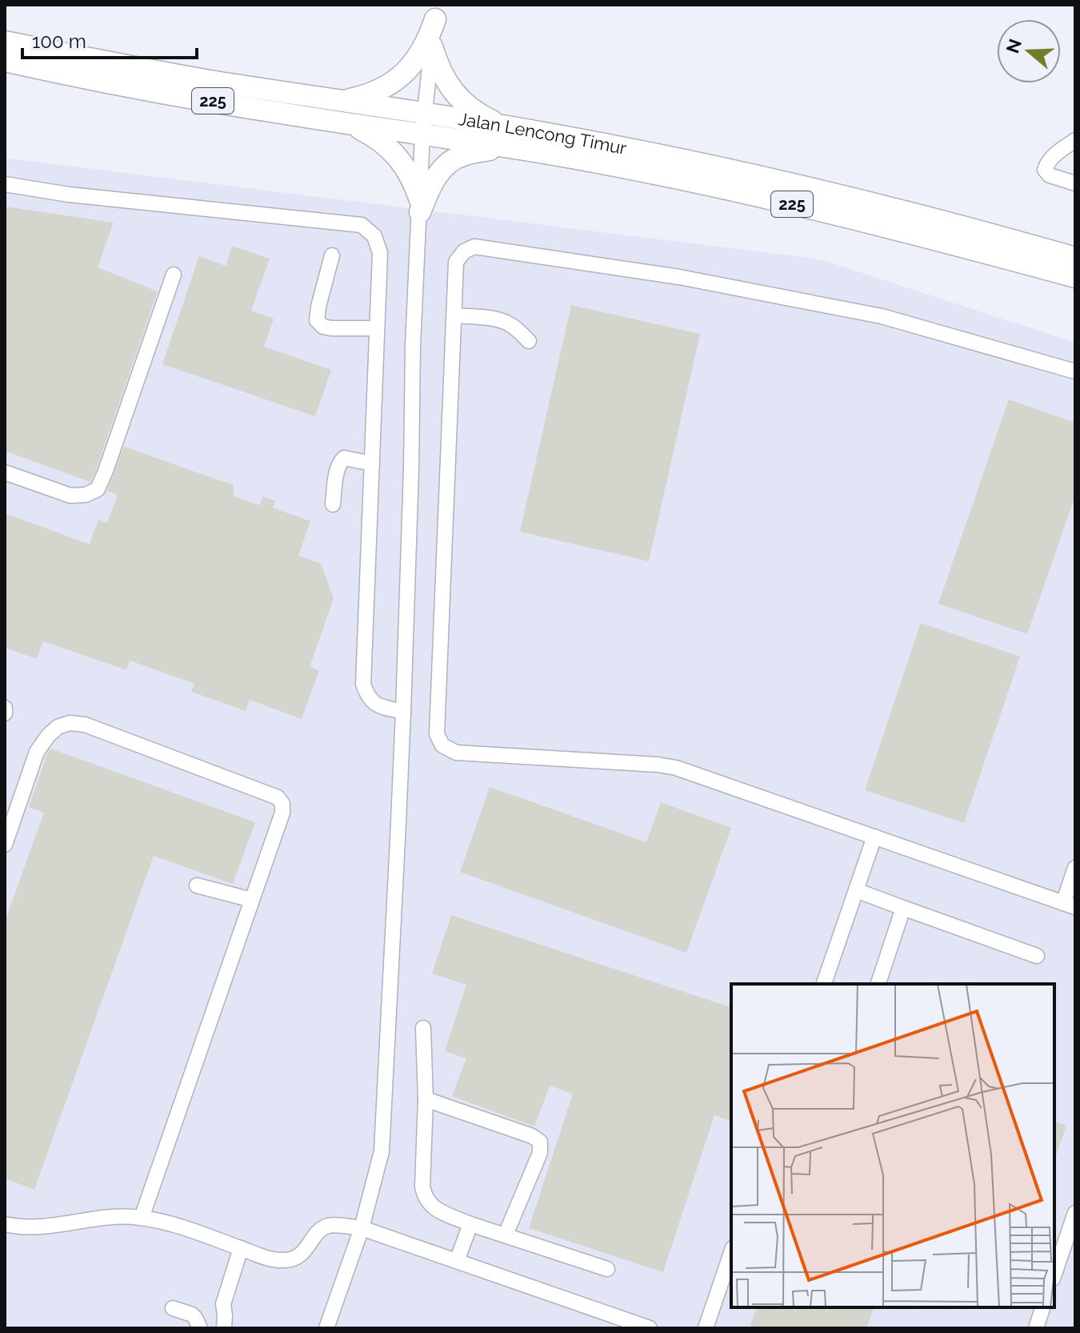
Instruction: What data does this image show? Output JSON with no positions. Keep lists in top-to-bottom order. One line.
{"streets":{"highway":["225","Jalan Lencong Timur"]},"scale_bar":"100 m","north":"left"}
